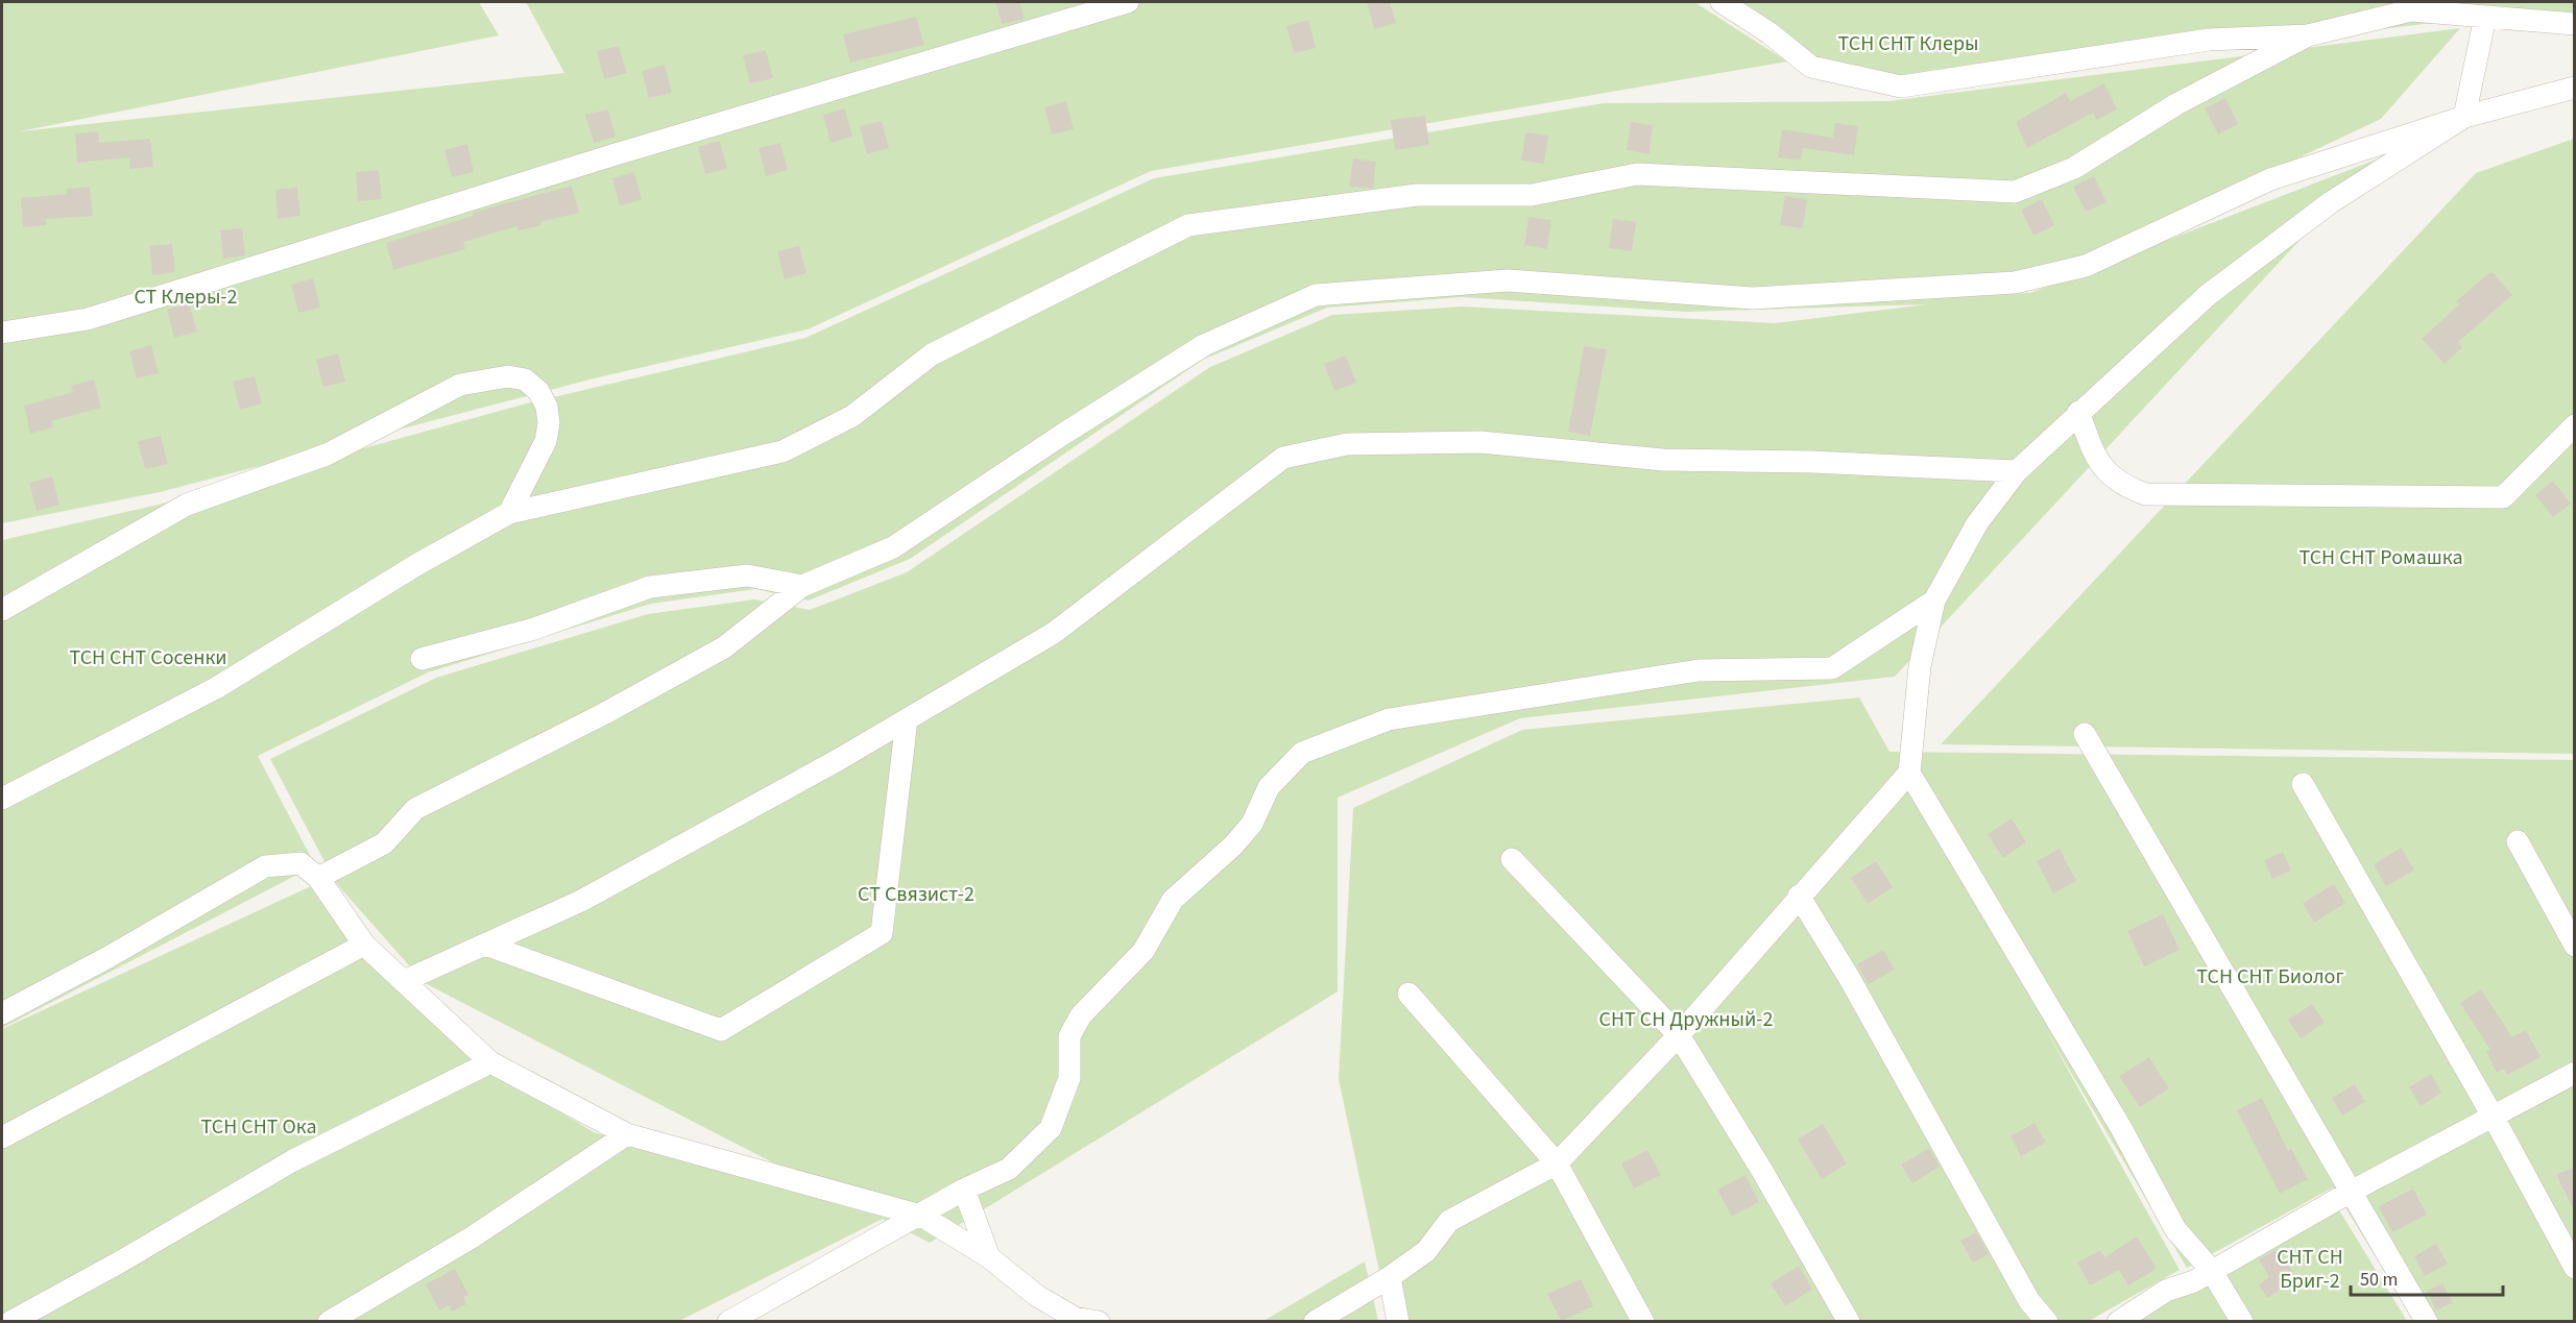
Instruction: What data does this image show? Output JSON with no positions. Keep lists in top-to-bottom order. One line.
{"parks":["ТСН СНТ Клеры","СТ Клеры-2","ТСН СНТ Ромашка","ТСН СНТ Сосенки","СТ Связист-2","ТСН СНТ Биолог","СНТ СН Дружный-2","ТСН СНТ Ока","СНТ СН Бриг-2"],"scale_bar":"50 m"}
